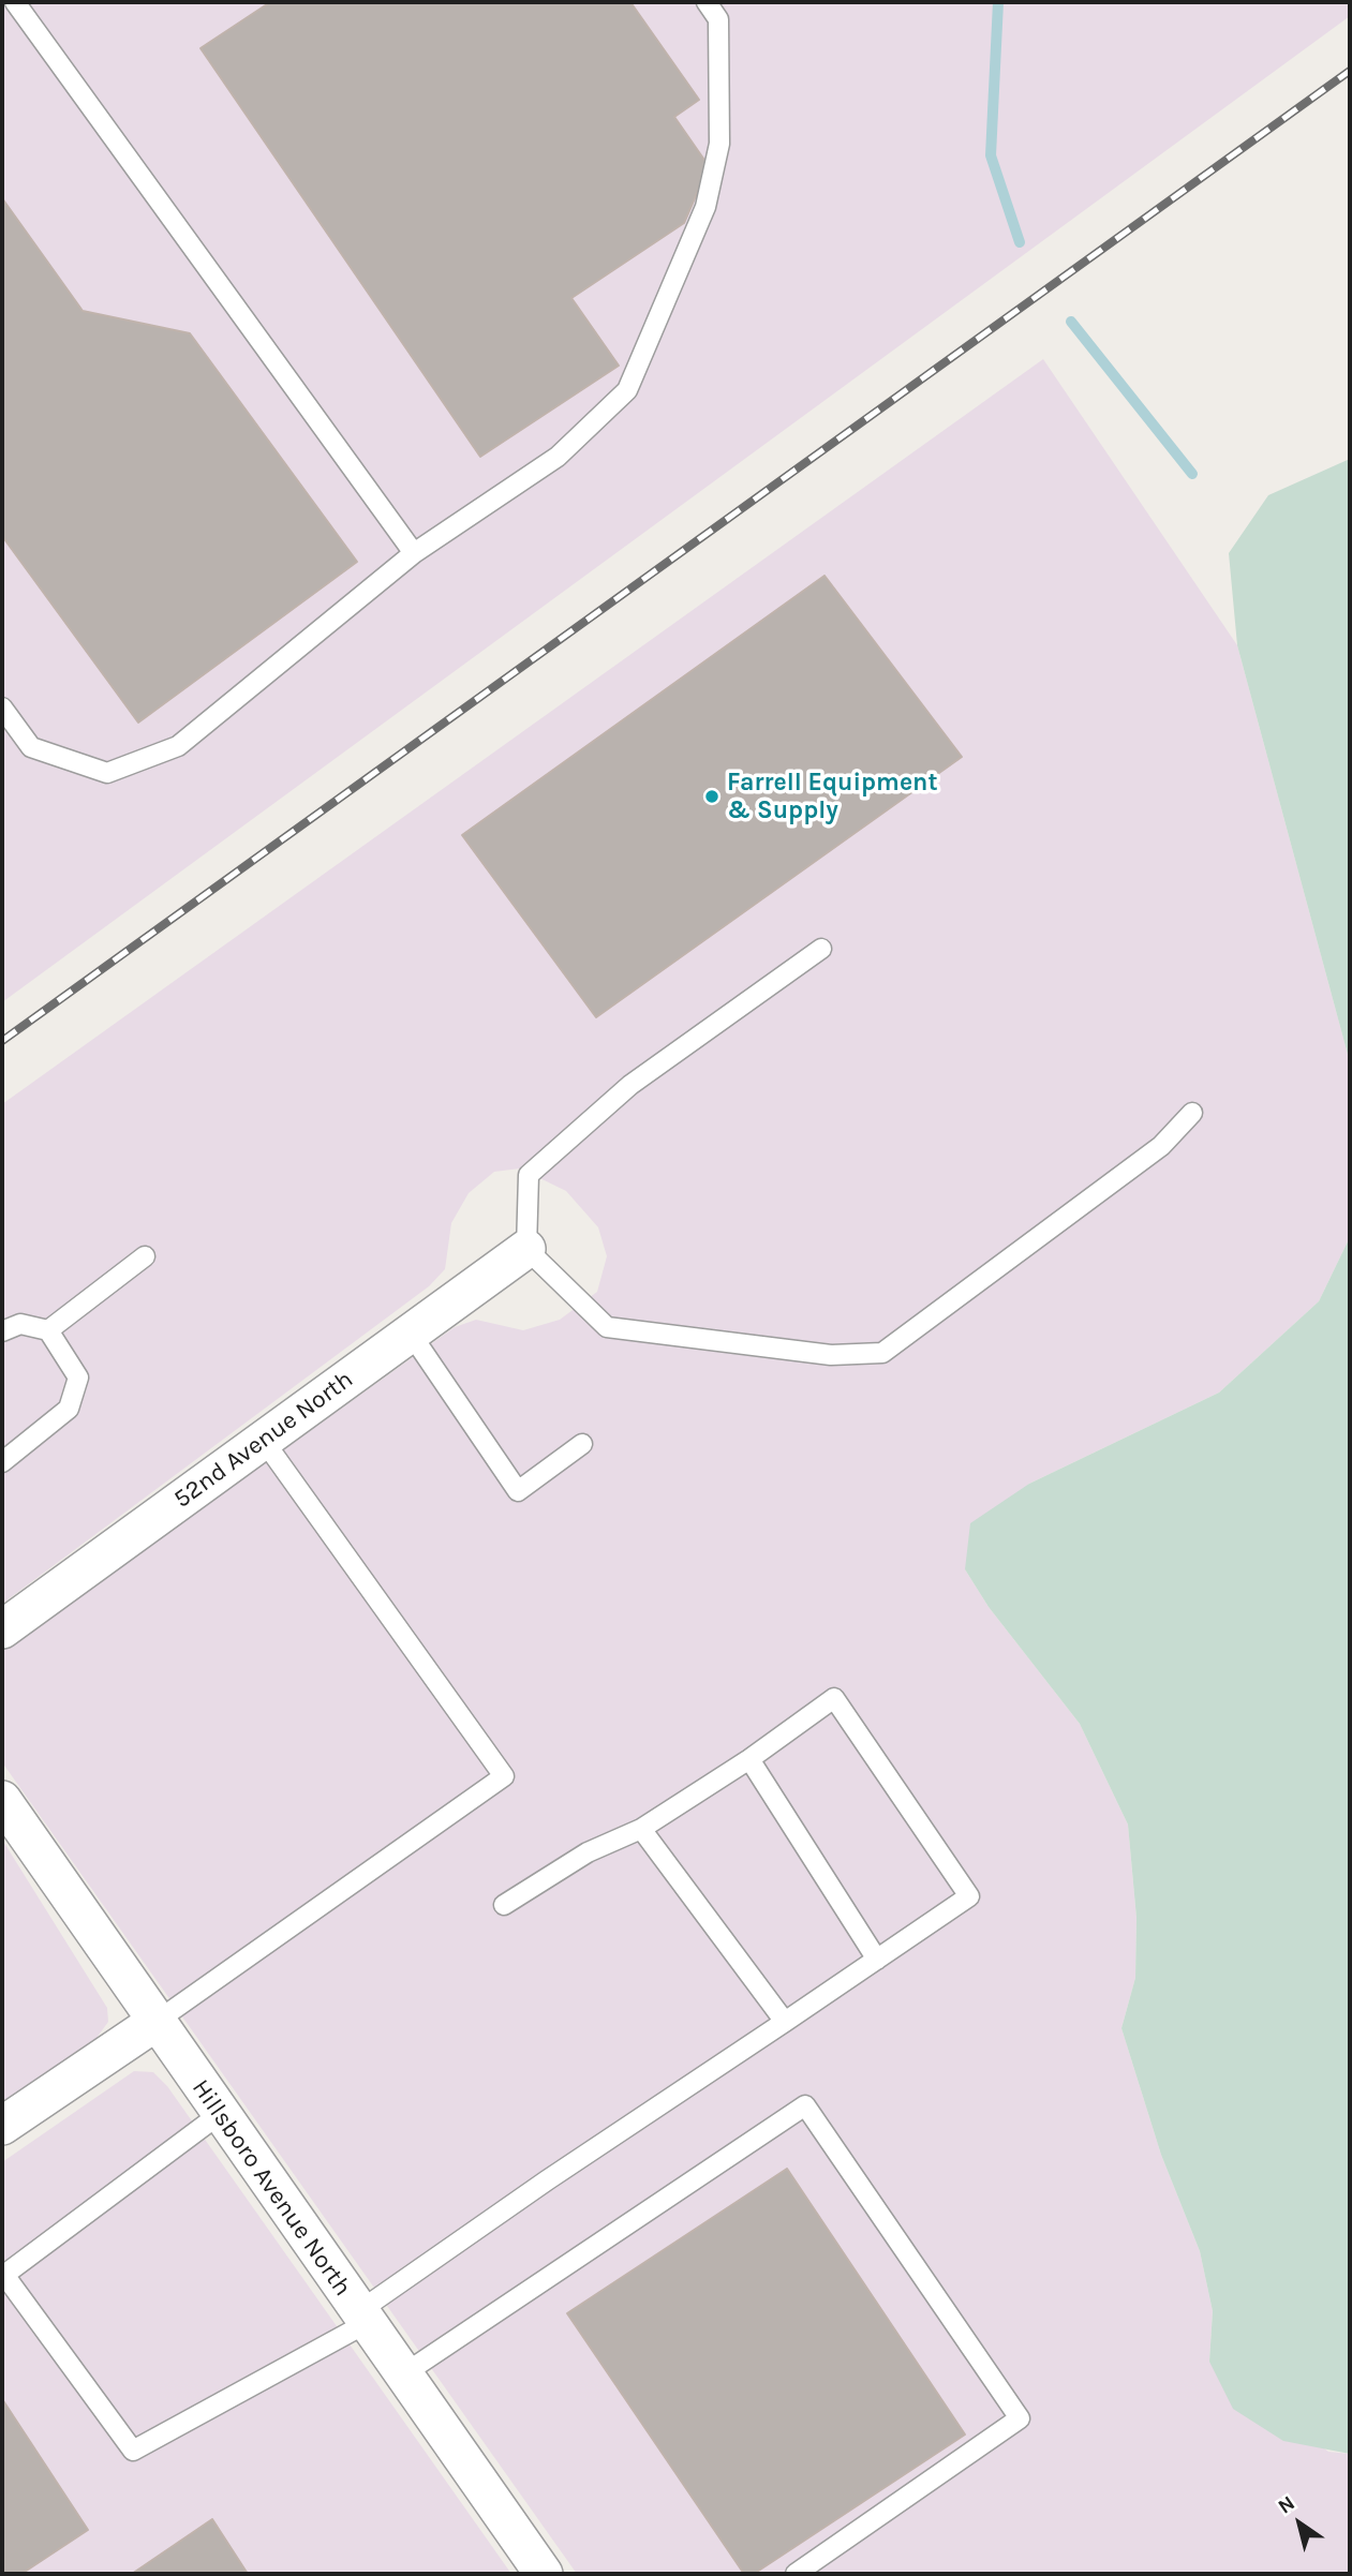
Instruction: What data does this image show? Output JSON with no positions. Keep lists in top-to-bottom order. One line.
{"streets":{"street":["52nd Avenue North","Hillsboro Avenue North"]},"places":["Farrell Equipment & Supply"],"north":"top left"}
